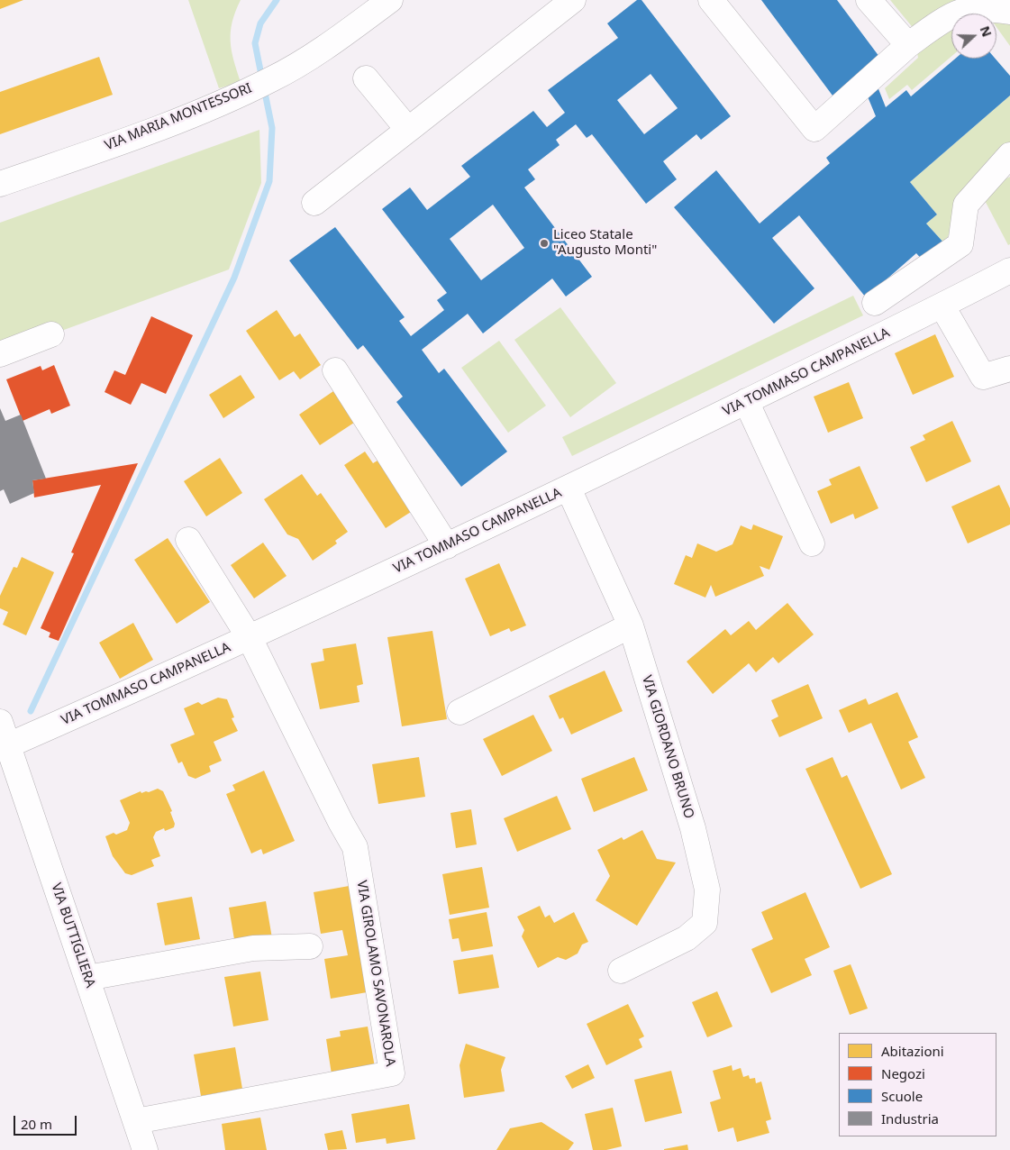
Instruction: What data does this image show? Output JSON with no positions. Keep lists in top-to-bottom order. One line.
{"streets":{"street":["VIA MARIA MONTESSORI","VIA TOMMASO CAMPANELLA","VIA GIORDANO BRUNO","VIA BUTTIGLIERA","VIA GIROLAMO SAVONAROLA"]},"crossings":[["VIA TOMMASO CAMPANELLA","VIA GIORDANO BRUNO"],["VIA TOMMASO CAMPANELLA","VIA BUTTIGLIERA"],["VIA TOMMASO CAMPANELLA","VIA GIROLAMO SAVONAROLA"],["VIA BUTTIGLIERA","VIA GIROLAMO SAVONAROLA"]],"places":["Liceo Statale \"Augusto Monti\""],"legend":["Abitazioni","Negozi","Scuole","Industria"],"scale_bar":"20 m","north":"right"}
